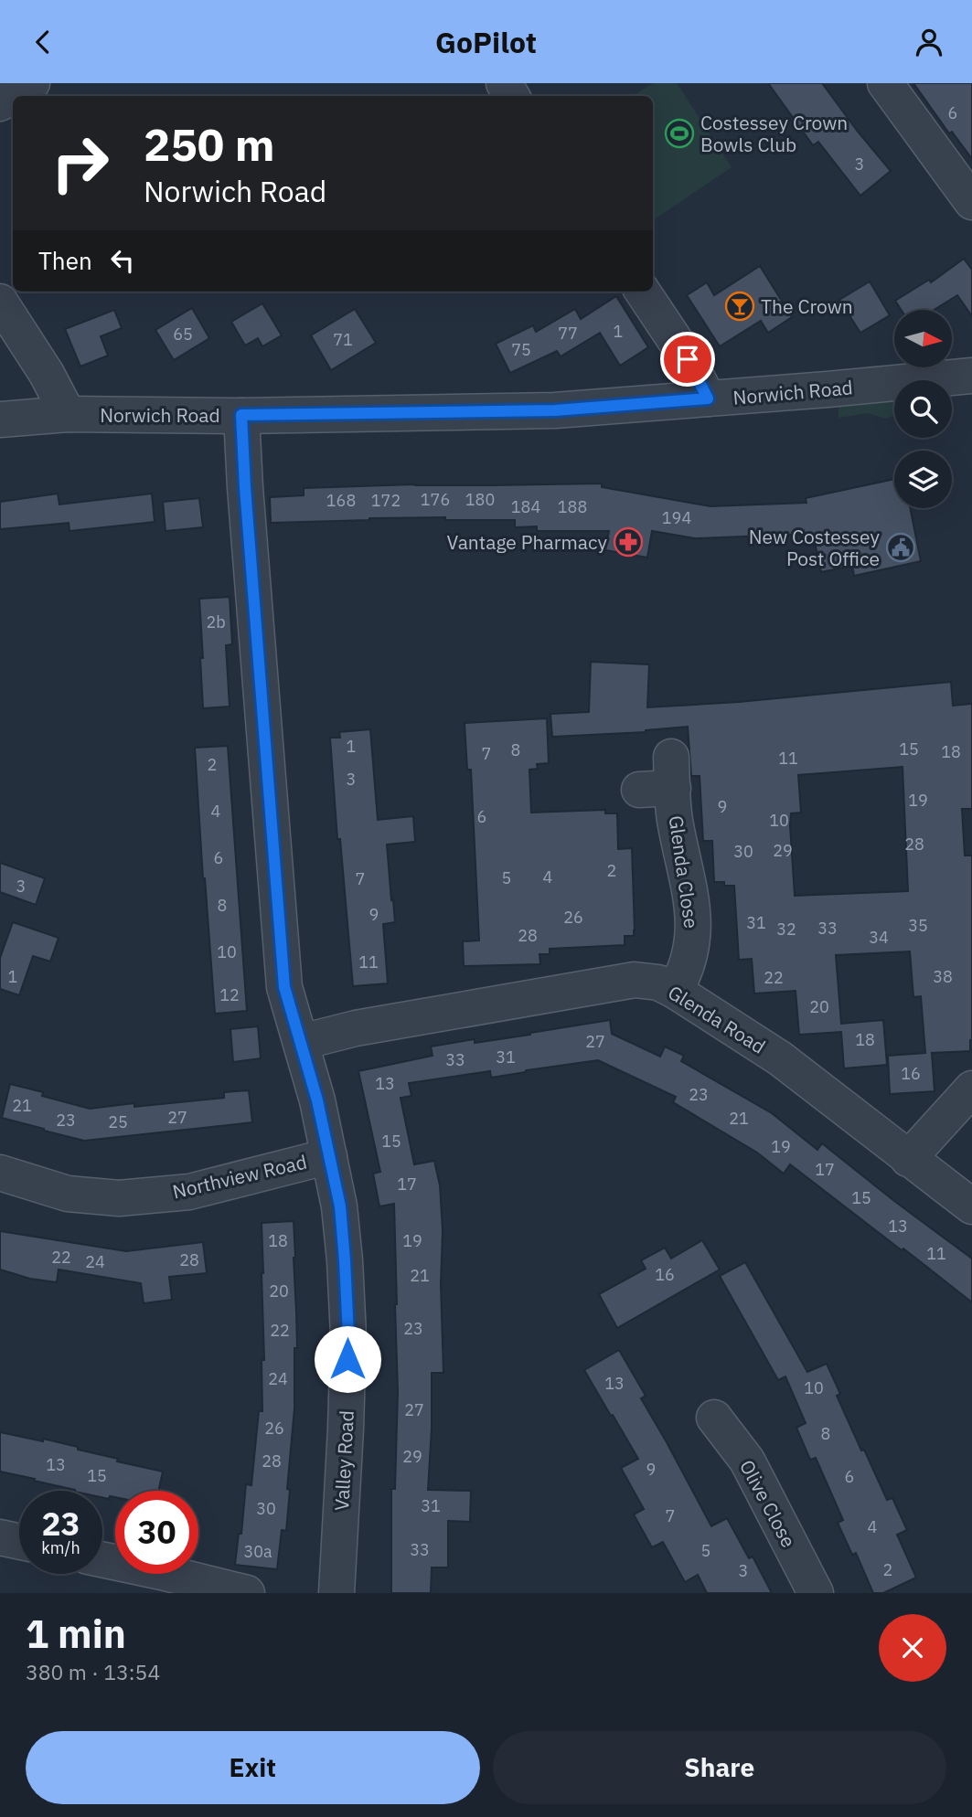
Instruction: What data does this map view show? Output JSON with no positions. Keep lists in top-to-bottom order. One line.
{"streets":{"street":["Norwich Road","Glenda Close","Glenda Road","Northview Road","Valley Road","Olive Close"]},"crossings":[["Norwich Road","Valley Road"],["Glenda Close","Glenda Road"],["Glenda Road","Valley Road"],["Northview Road","Valley Road"]],"places":{"sports":["Costessey Crown Bowls Club"],"bar":["The Crown"],"pharmacy":["Vantage Pharmacy"],"public building":["New Costessey Post Office"]},"house_numbers":["6","3","1","77","65","71","75","176","180","168","172","184","188","194","2b","1","15","8","18","7","11","2","3","19","9","4","6","10","28","29","30","6","2","4","5","7","3","8","9","26","31","35","33","32","28","34","10","11","1","38","22","12","20","18","27","31","33","16","13","23","21","27","21","23","25","15","19","17","17","15","13","18","19","11","22","28","24","16","21","20","23","22","24","13","10","27","26","8","29","28","13","9","15","6","31","30","7","4","33","5","30a","2","3"],"north":"right","page":{"header":"GoPilot","turn":["250 m","Norwich Road"],"then":"Then","speed":"23 km/h","limit":"30","heading":["1 min","380 m · 13:54"],"buttons":["Exit","Share"]}}
